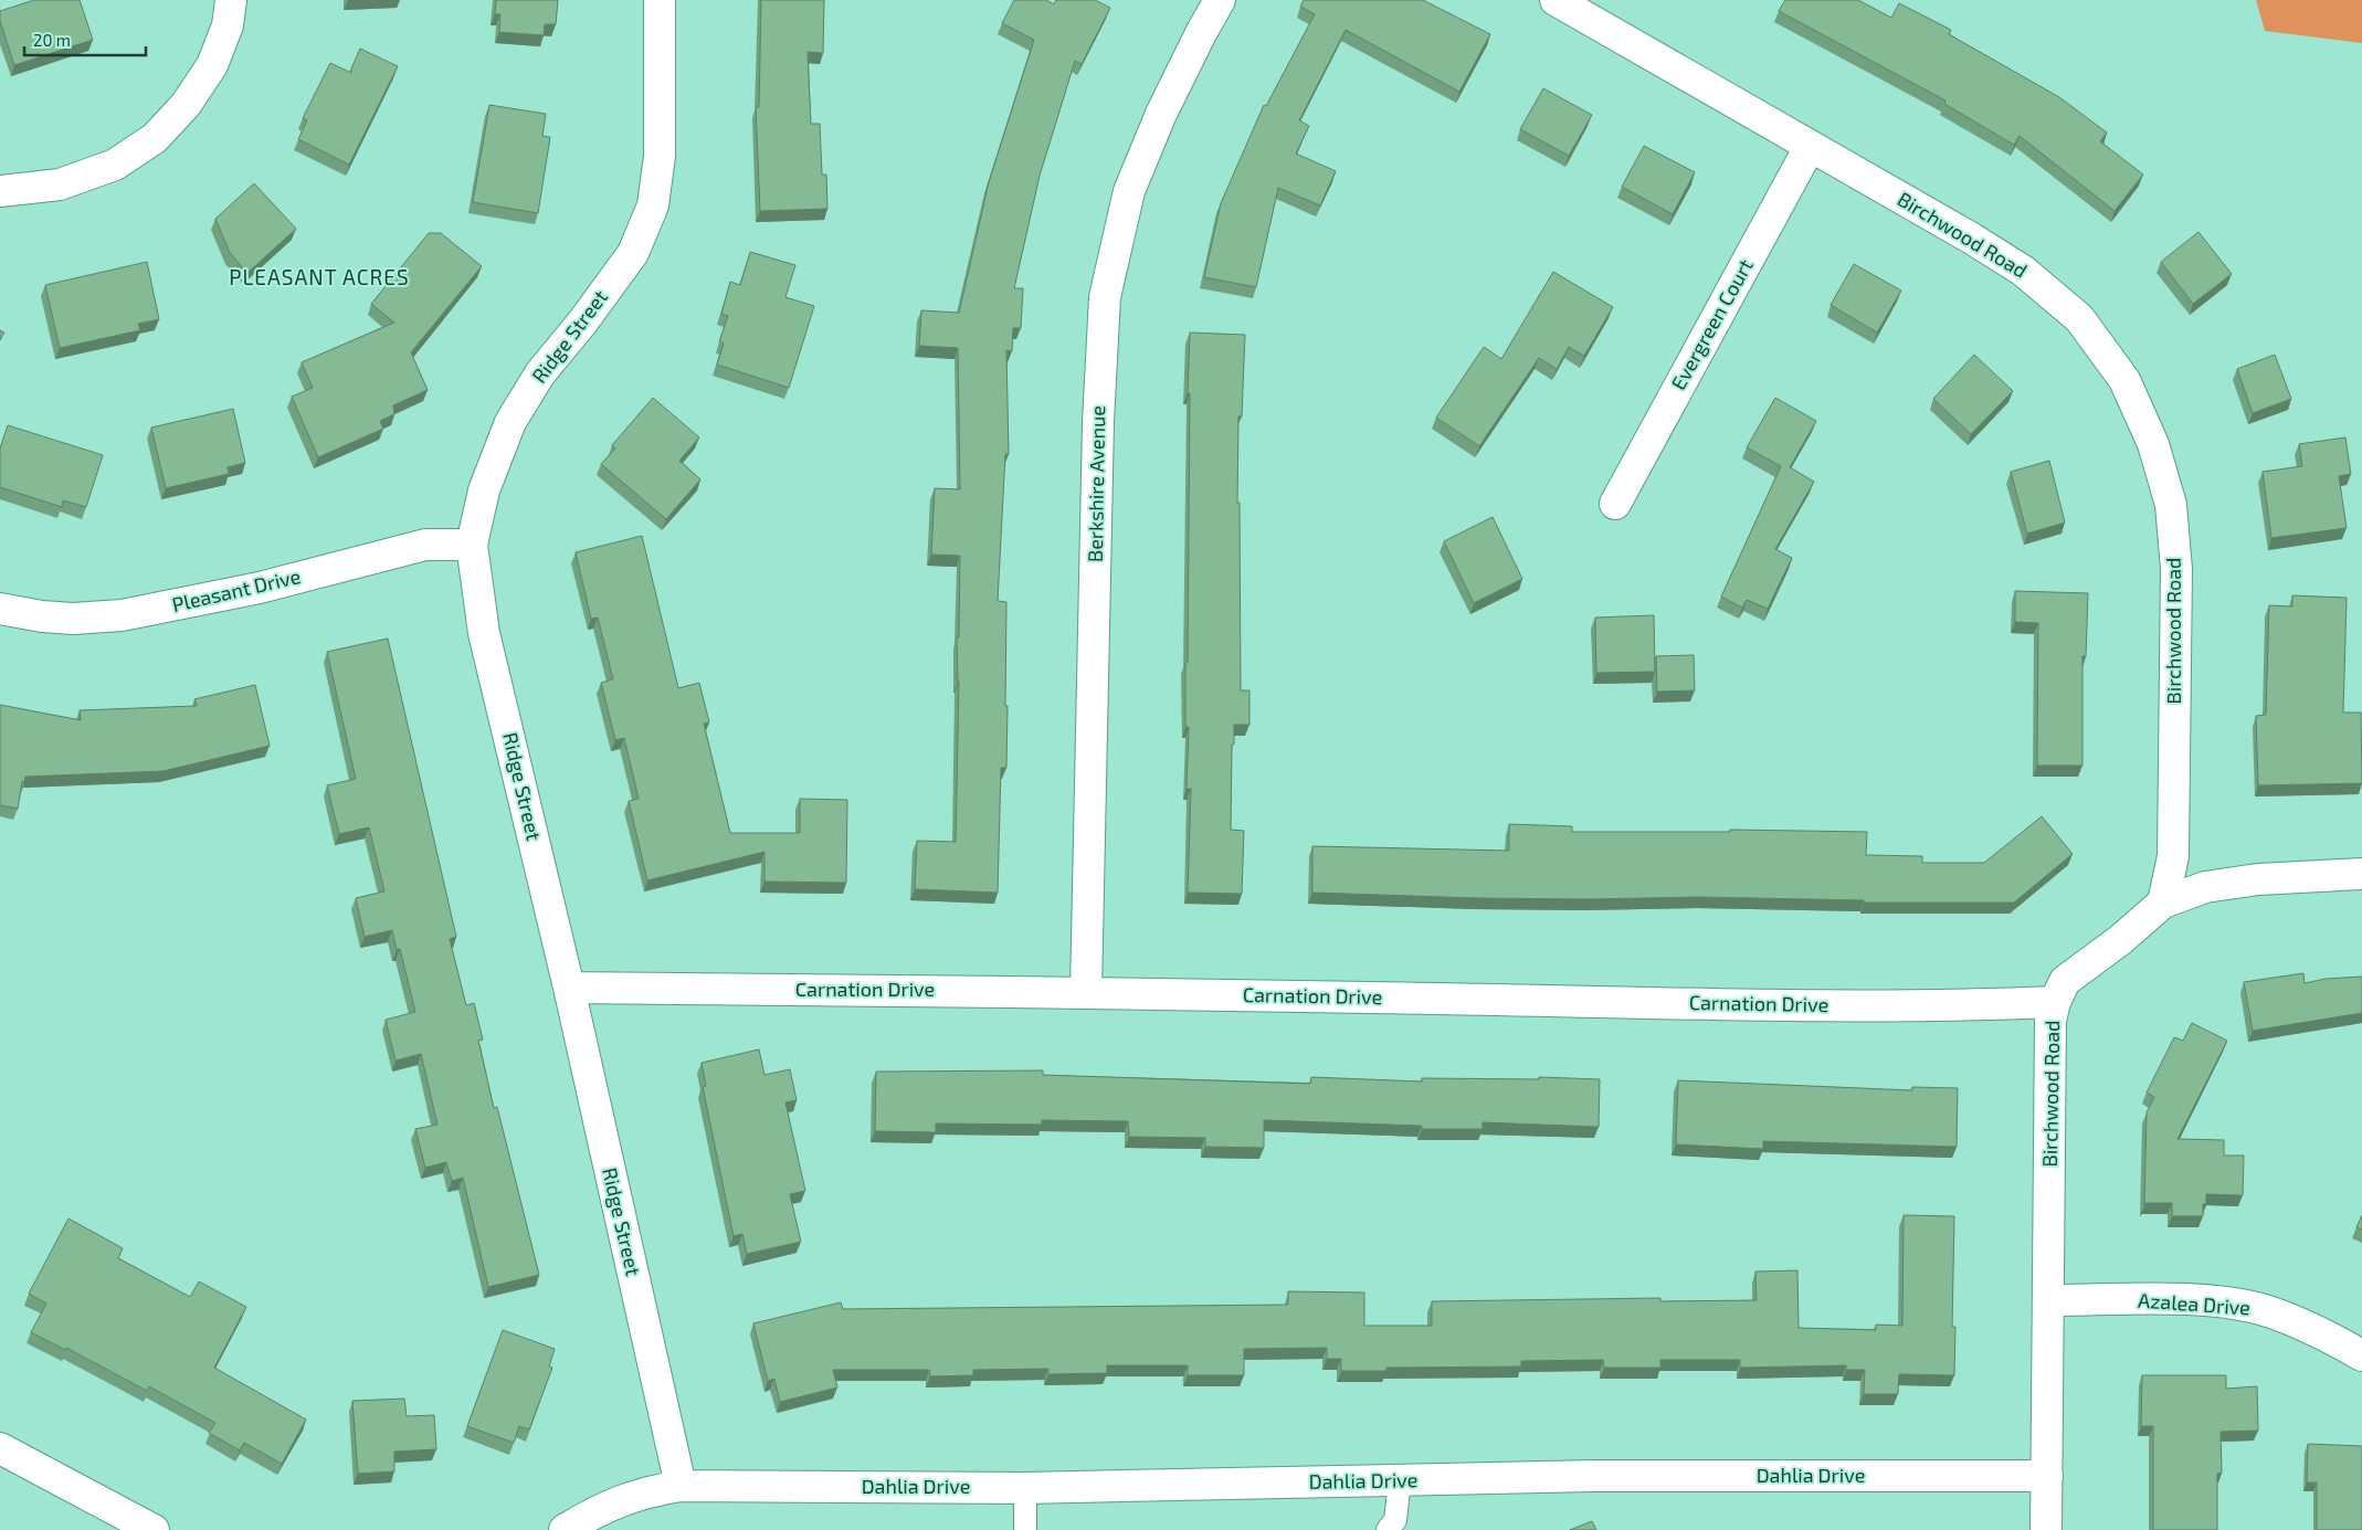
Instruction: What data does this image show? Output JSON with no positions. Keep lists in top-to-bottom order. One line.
{"streets":{"street":["Birchwood Road","Evergreen Court","Ridge Street","Berkshire Avenue","Pleasant Drive","Carnation Drive","Azalea Drive","Dahlia Drive"]},"crossings":[["Birchwood Road","Evergreen Court"],["Birchwood Road","Carnation Drive"],["Birchwood Road","Azalea Drive"],["Birchwood Road","Dahlia Drive"],["Ridge Street","Pleasant Drive"],["Ridge Street","Carnation Drive"],["Ridge Street","Dahlia Drive"],["Berkshire Avenue","Carnation Drive"]],"districts":["PLEASANT ACRES"],"scale_bar":"20 m"}
